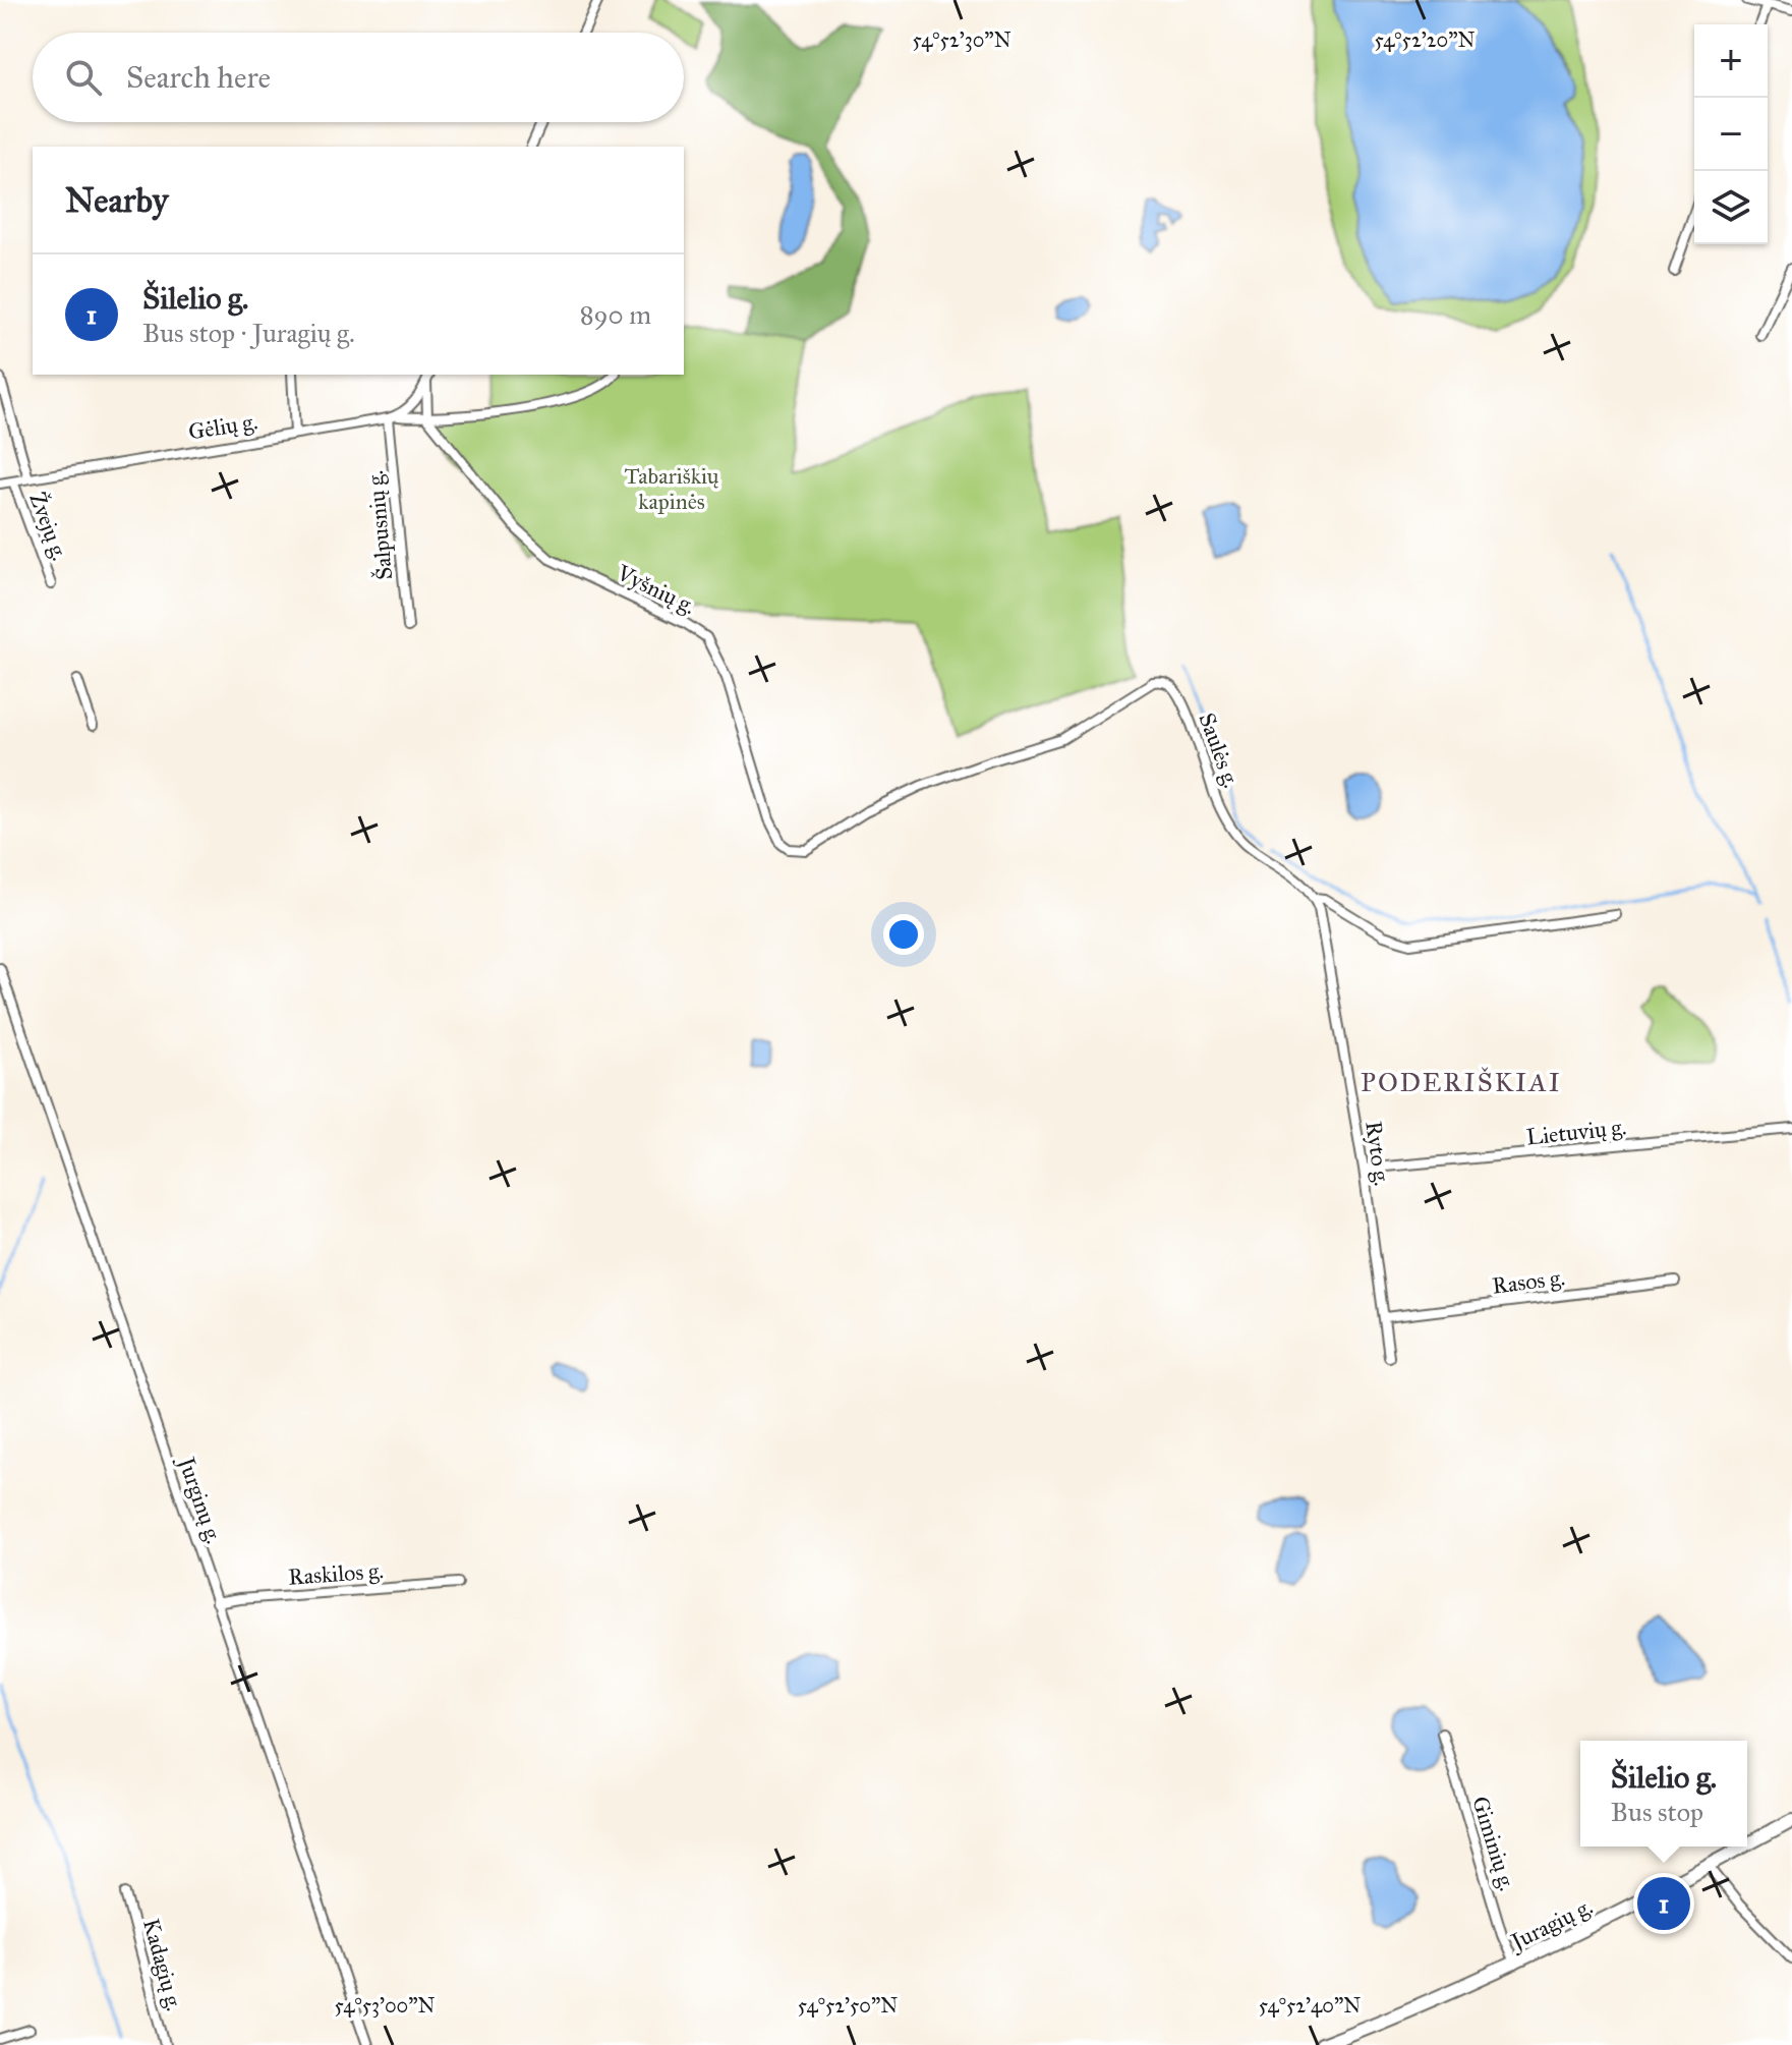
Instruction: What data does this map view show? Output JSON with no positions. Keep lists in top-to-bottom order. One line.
{"streets":{"main road":["Juragių g."],"street":["Gėlių g.","Šalpusnių g.","Žvejų g.","Vyšnių g.","Saulės g.","Lietuvių g.","Ryto g.","Rasos g.","Jurginų g.","Raskilos g.","Giminių g.","Kadagių g."]},"crossings":[["Gėlių g.","Šalpusnių g."],["Gėlių g.","Žvejų g."],["Gėlių g.","Vyšnių g."],["Vyšnių g.","Saulės g."],["Saulės g.","Ryto g."],["Lietuvių g.","Ryto g."],["Ryto g.","Rasos g."],["Jurginų g.","Raskilos g."],["Giminių g.","Juragių g."]],"districts":["PODERIŠKIAI"],"parks":["Tabariškių kapinės"],"page":{"map_buttons":["+","−"],"search":"Search here","heading":"Nearby","list":[{"mark":"1","name":"Šilelio g.","note":"Bus stop · Juragių g.","value":"890 m"}],"popup":["Šilelio g.","Bus stop"],"pins":"1"},"coordinates":["54°52'30\"N","54°52'20\"N","54°53'00\"N","54°52'50\"N","54°52'40\"N"]}
